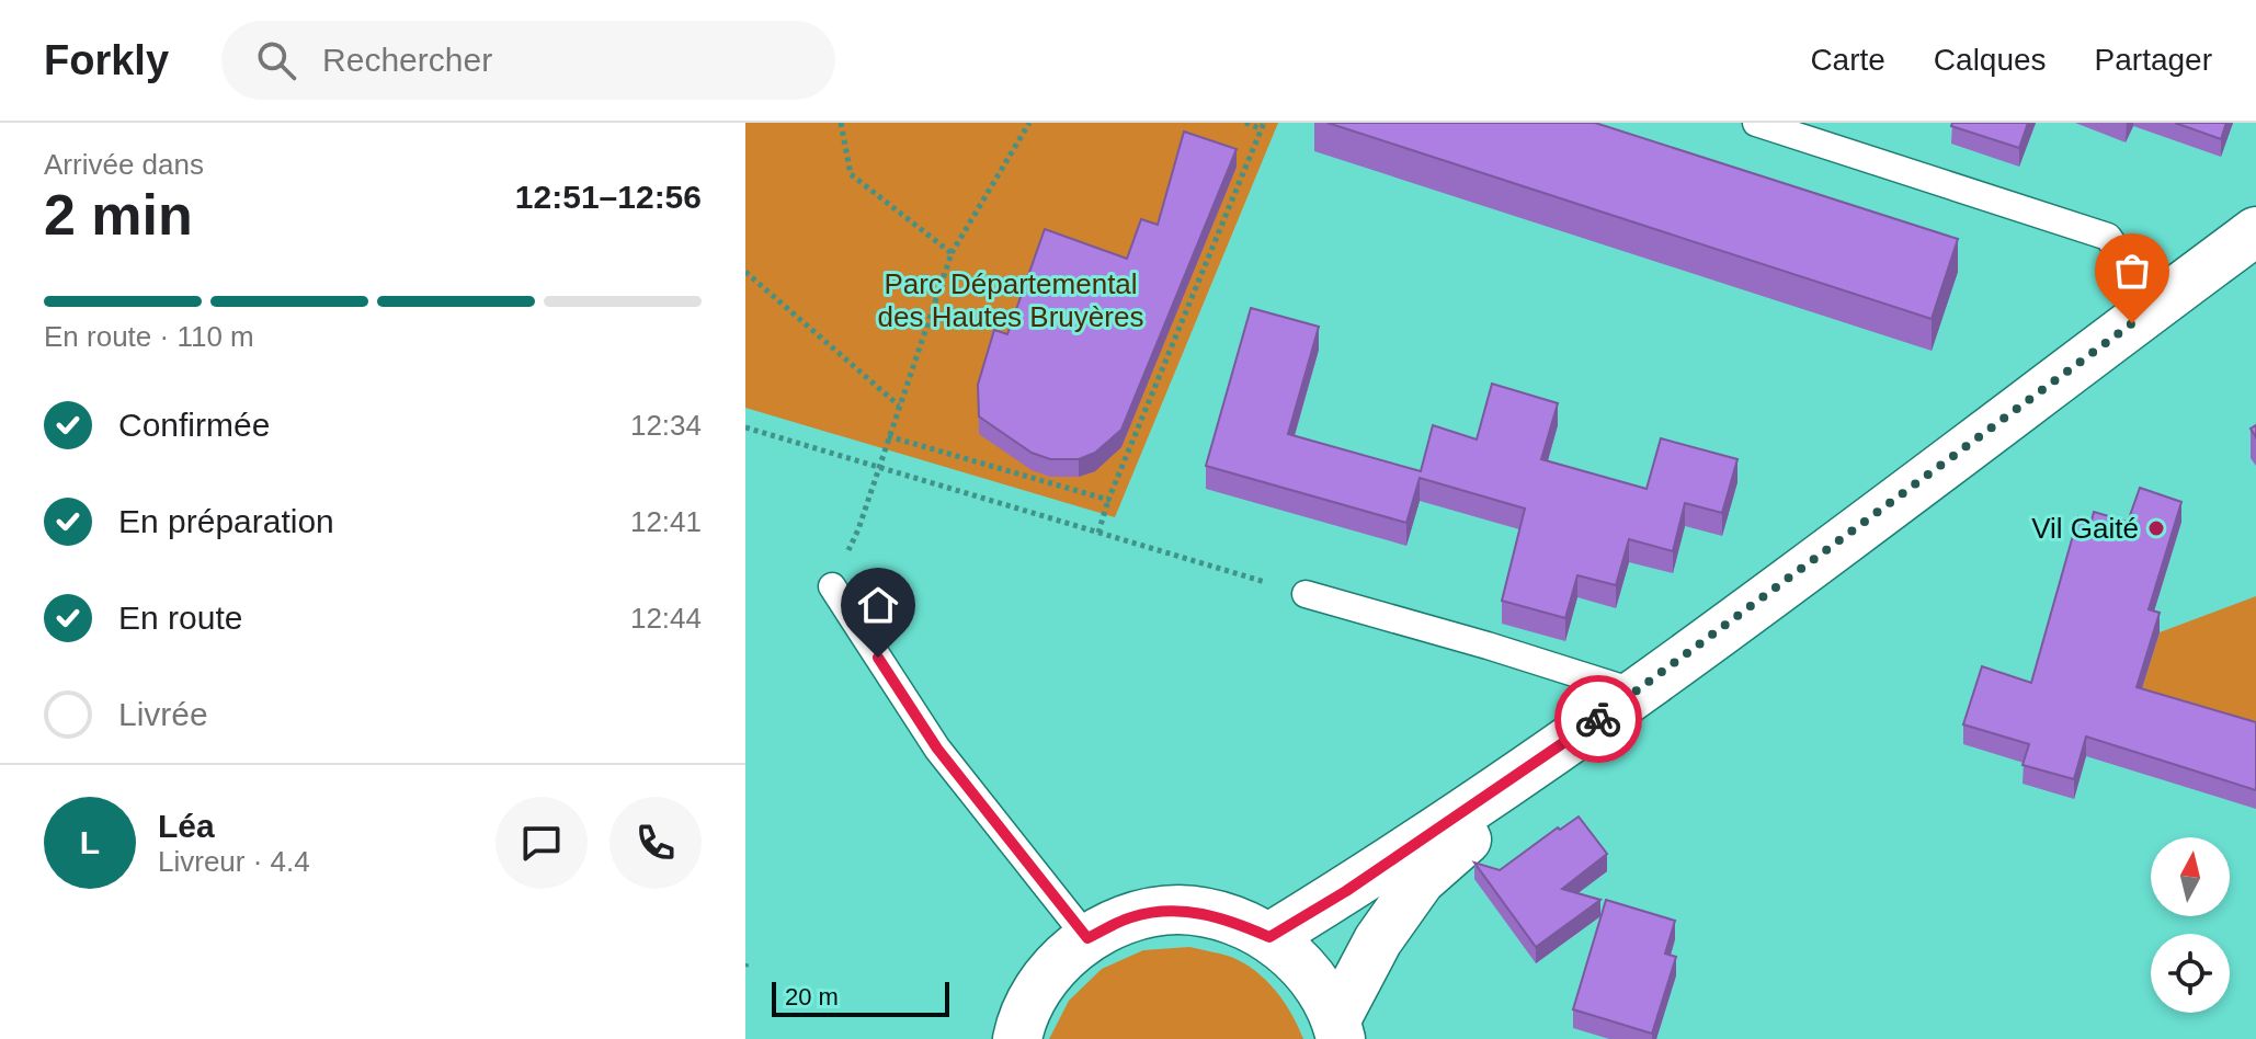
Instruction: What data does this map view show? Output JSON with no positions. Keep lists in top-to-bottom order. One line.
{"parks":["Parc Départemental des Hautes Bruyères"],"places":["Vil Gaité"],"scale_bar":"20 m","north":"top","page":{"header":"Forkly","search":"Rechercher","nav":["Carte","Calques","Partager"],"heading":["2 min","Arrivée dans","12:51–12:56"],"panel":["Léa","Livreur · 4.4"],"bar":"En route · 110 m","list":[["Confirmée","12:34"],["En préparation","12:41"],["En route","12:44"],"Livrée"],"round":"L","scale":"20 m"}}
